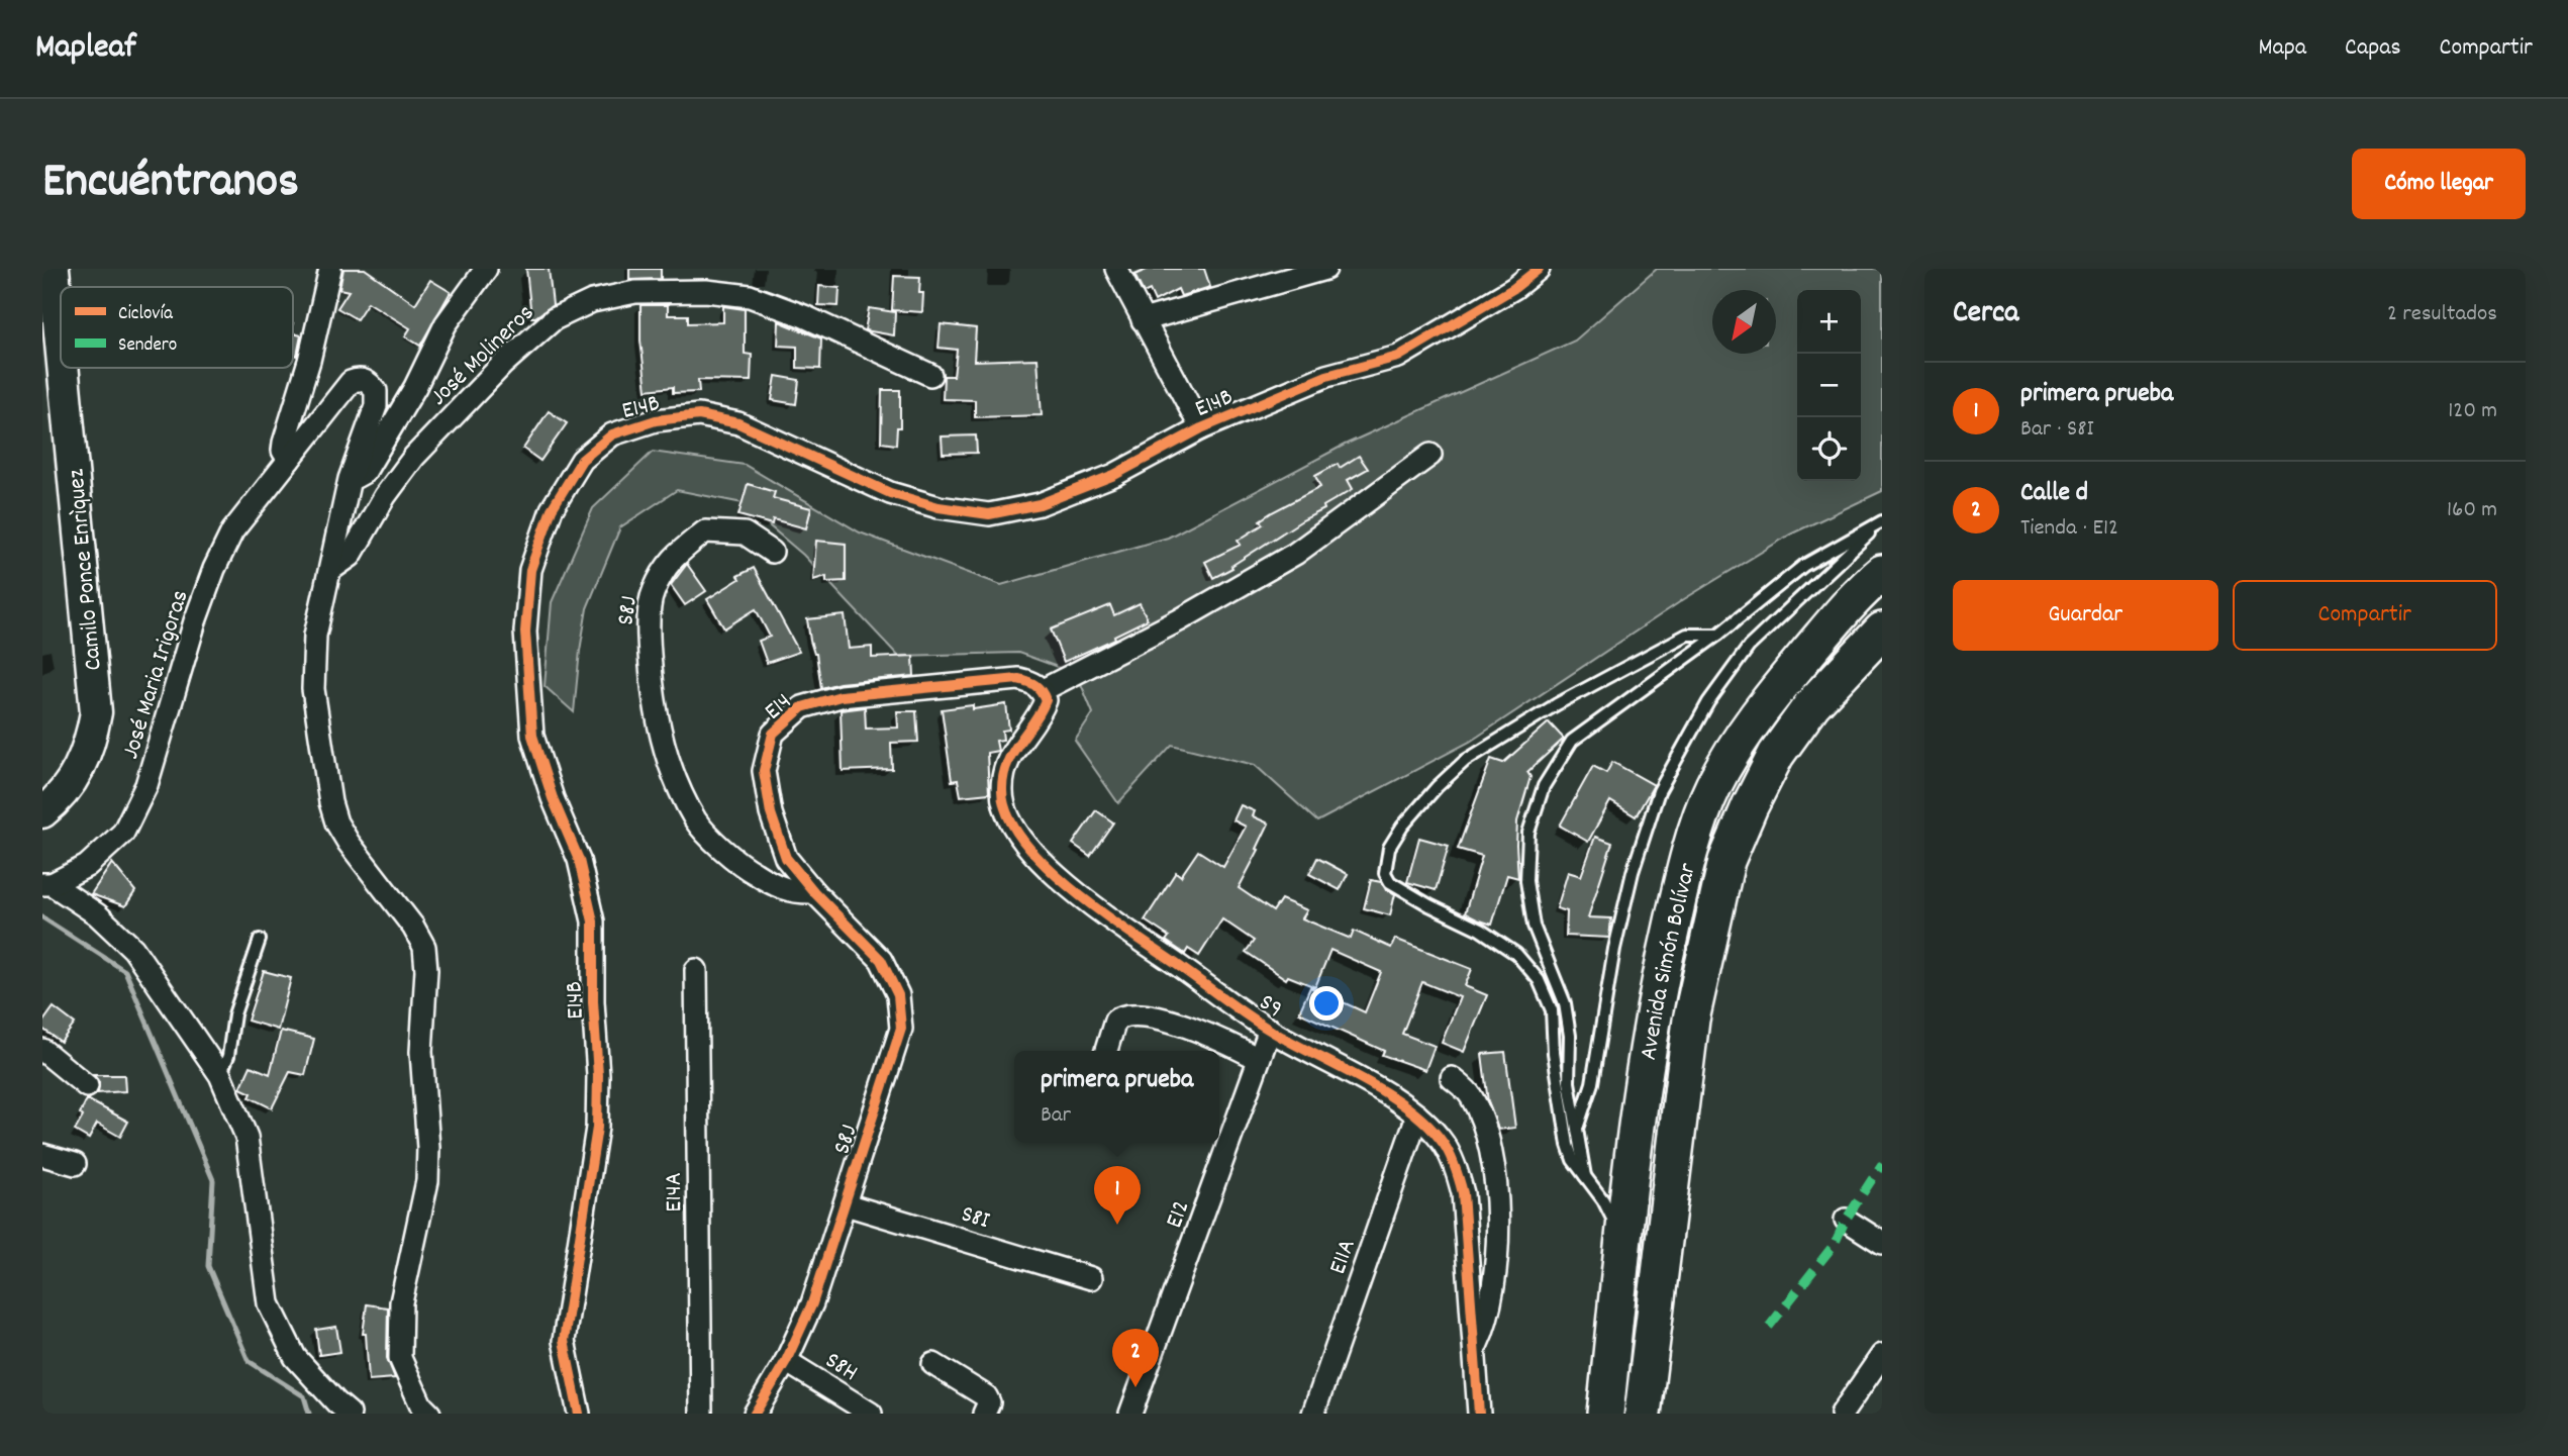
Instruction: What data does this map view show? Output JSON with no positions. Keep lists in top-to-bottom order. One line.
{"streets":{"highway":["Avenida Simón Bolívar"],"main road":["Camilo Ponce Enrìquez"],"street":["José Molineros","E14B","S8J","José Maria Irigoras","E14","S9","E14A","E12","S8I","E11A","S8H"]},"crossings":[["S8J","E14"],["S8J","S8I"],["S8J","S8H"],["E14","S9"],["S9","E12"],["S9","E11A"]],"legend":["Ciclovía","Sendero"],"north":"bottom left","page":{"header":"Mapleaf","nav":["Mapa","Capas","Compartir"],"title":"Encuéntranos","buttons":["Cómo llegar",["Guardar","Compartir"]],"heading":["Cerca","2 resultados"],"map_buttons":["+","−"],"list":[{"mark":"1","name":"primera prueba","note":"Bar · S8I","value":"120 m"},{"mark":"2","name":"Calle d","note":"Tienda · E12","value":"160 m"}],"popup":["primera prueba","Bar"],"pins":["1","2"]}}
